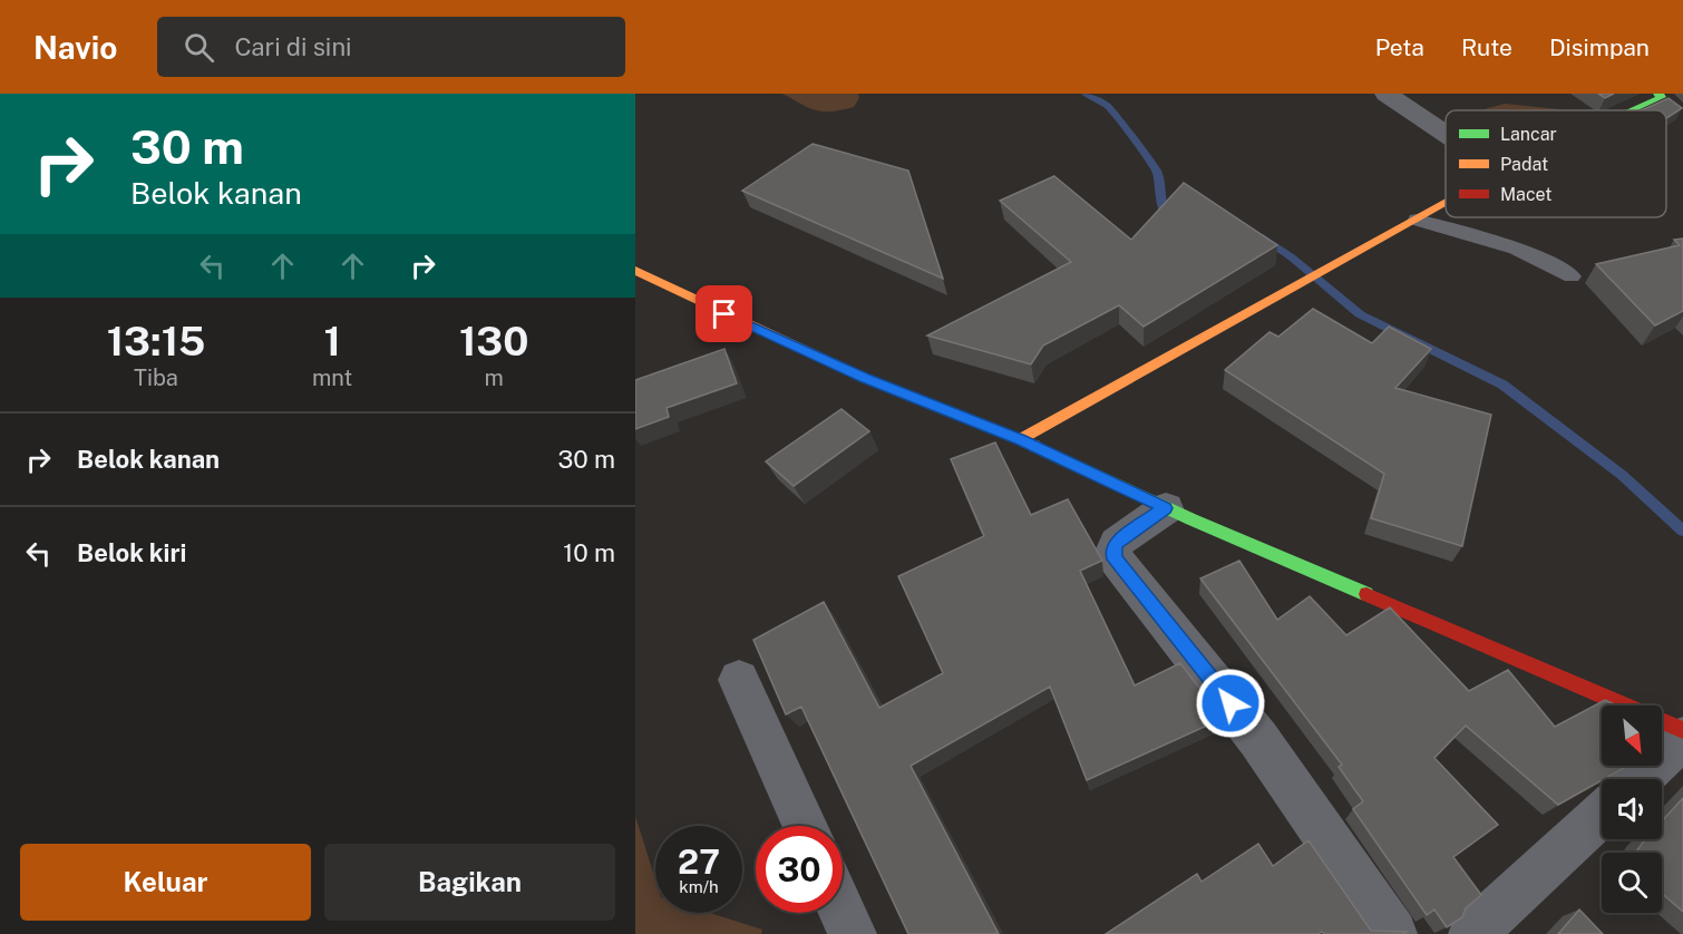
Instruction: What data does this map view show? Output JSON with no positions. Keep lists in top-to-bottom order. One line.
{"legend":["Lancar","Padat","Macet"],"north":"bottom right","page":{"header":"Navio","search":"Cari di sini","nav":["Peta","Rute","Disimpan"],"turn":["30 m","Belok kanan"],"eta":["13:15","Tiba","1","mnt","130","m"],"list":[{"name":"Belok kanan","value":"30 m"},{"name":"Belok kiri","value":"10 m"}],"speed":"27 km/h","limit":"30","buttons":["Keluar","Bagikan"]}}
